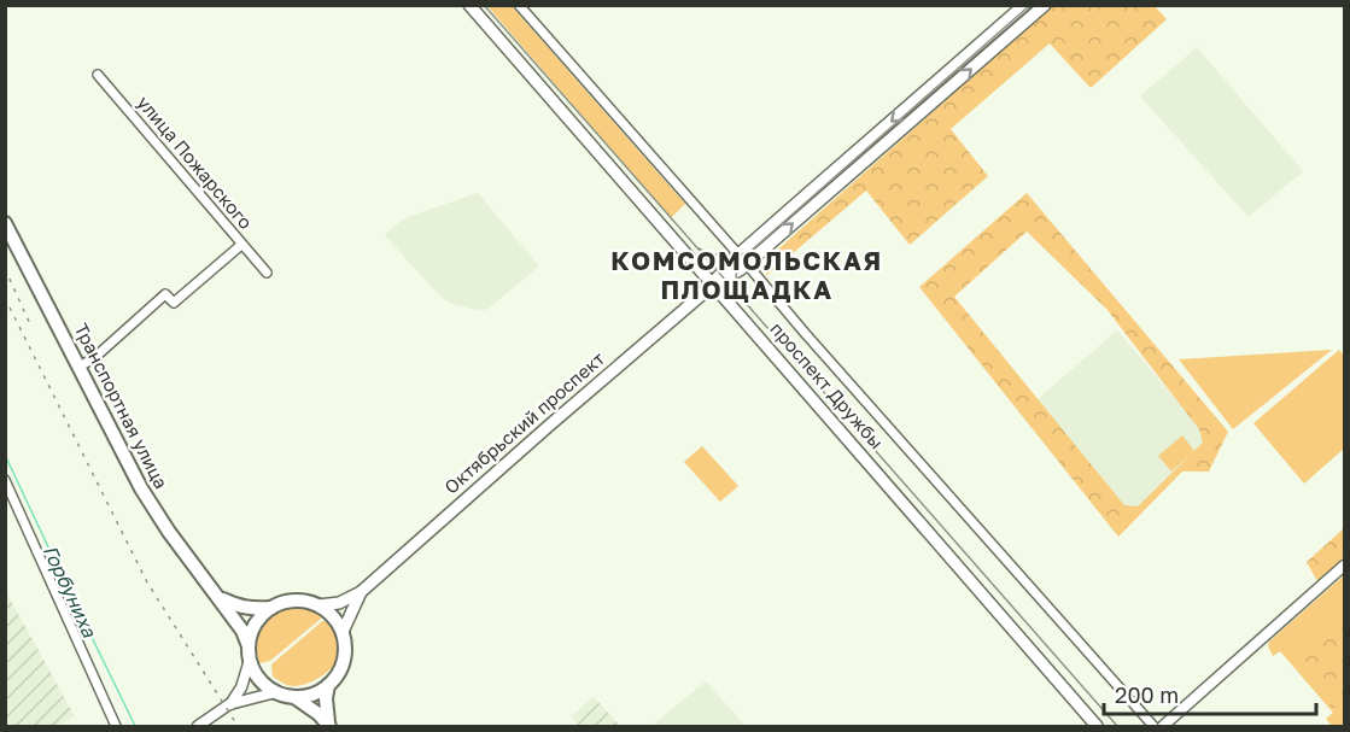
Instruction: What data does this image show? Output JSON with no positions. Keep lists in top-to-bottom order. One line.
{"streets":{"main road":["проспект Дружбы","Транспортная улица","Октябрьский проспект"],"street":["улица Пожарского"]},"crossings":[["проспект Дружбы","Октябрьский проспект"],["Транспортная улица","Октябрьский проспект"]],"districts":["КОМСОМОЛЬСКАЯ ПЛОЩАДКА"],"water":["Горбуниха"],"scale_bar":"200 m"}
